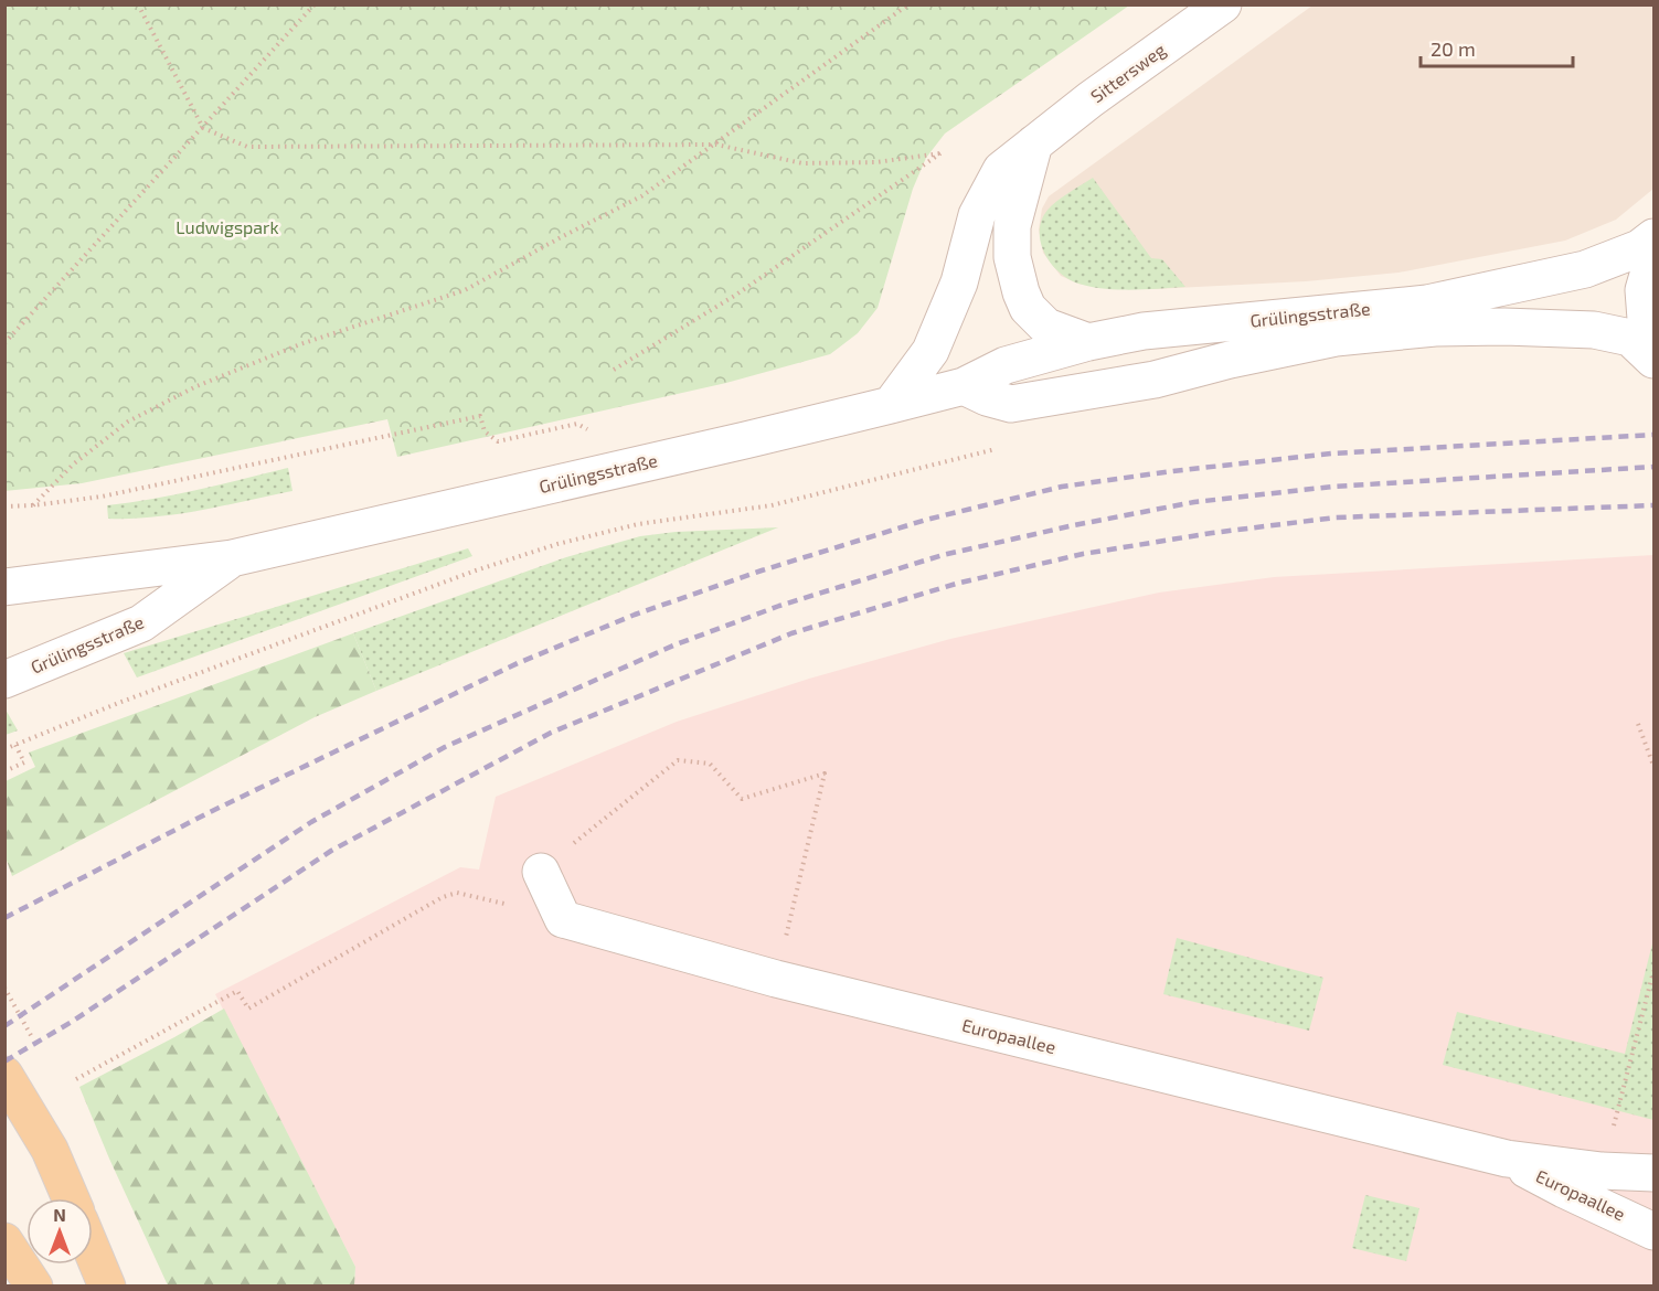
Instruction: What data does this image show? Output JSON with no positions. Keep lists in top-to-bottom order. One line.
{"streets":{"street":["Sittersweg","Grülingsstraße","Europaallee"]},"crossings":[["Sittersweg","Grülingsstraße"]],"parks":["Ludwigspark"],"scale_bar":"20 m","north":"top"}
